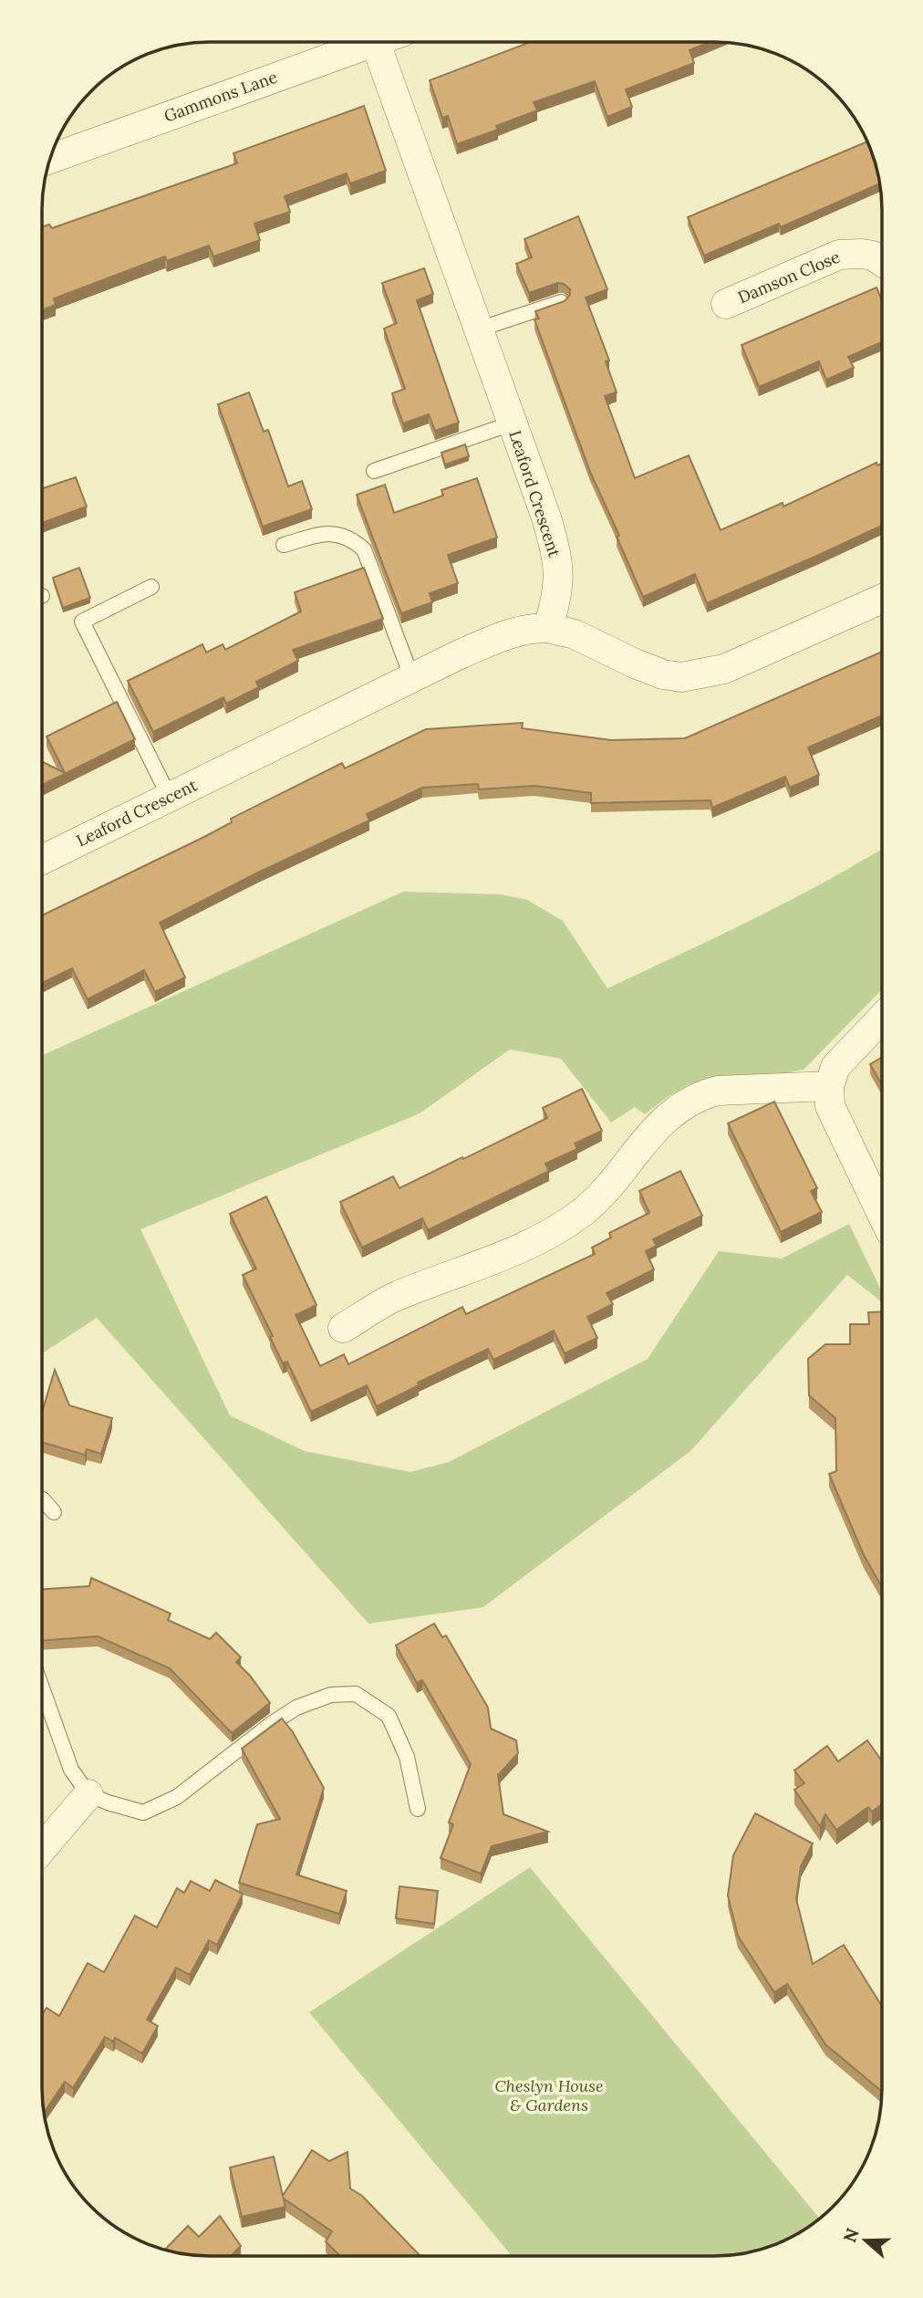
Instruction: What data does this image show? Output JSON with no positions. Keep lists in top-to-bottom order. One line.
{"streets":{"street":["Gammons Lane","Damson Close","Leaford Crescent"]},"parks":["Cheslyn House & Gardens"],"north":"left"}
